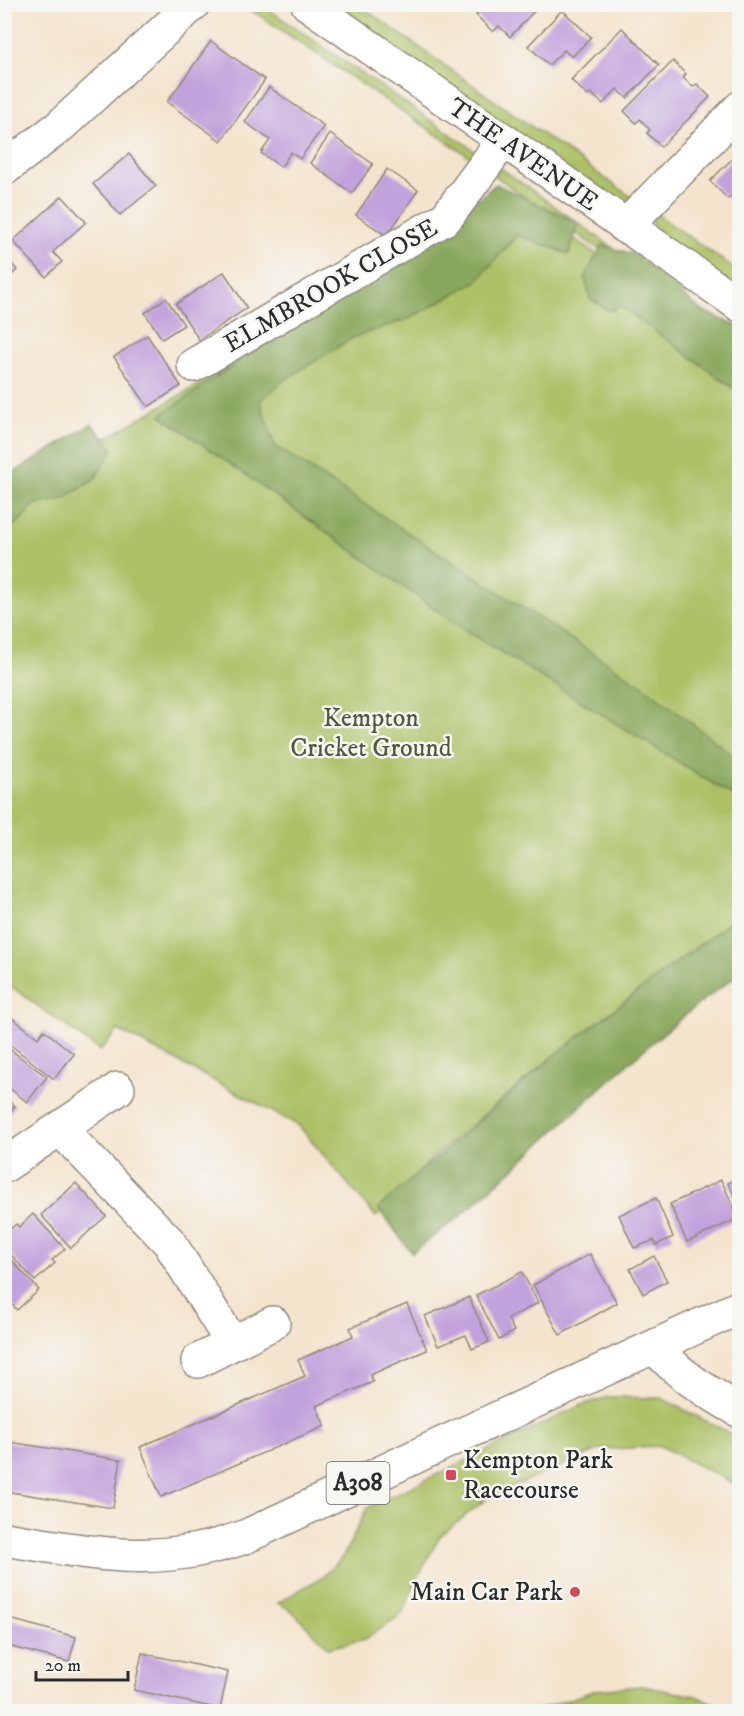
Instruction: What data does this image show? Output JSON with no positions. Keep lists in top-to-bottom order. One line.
{"streets":{"main road":["THE AVENUE","ELMBROOK CLOSE","A308"]},"crossings":[["THE AVENUE","ELMBROOK CLOSE"]],"parks":["Kempton Cricket Ground"],"places":{"transit":["Kempton Park Racecourse"],"other":["Main Car Park"]},"scale_bar":"20 m"}
